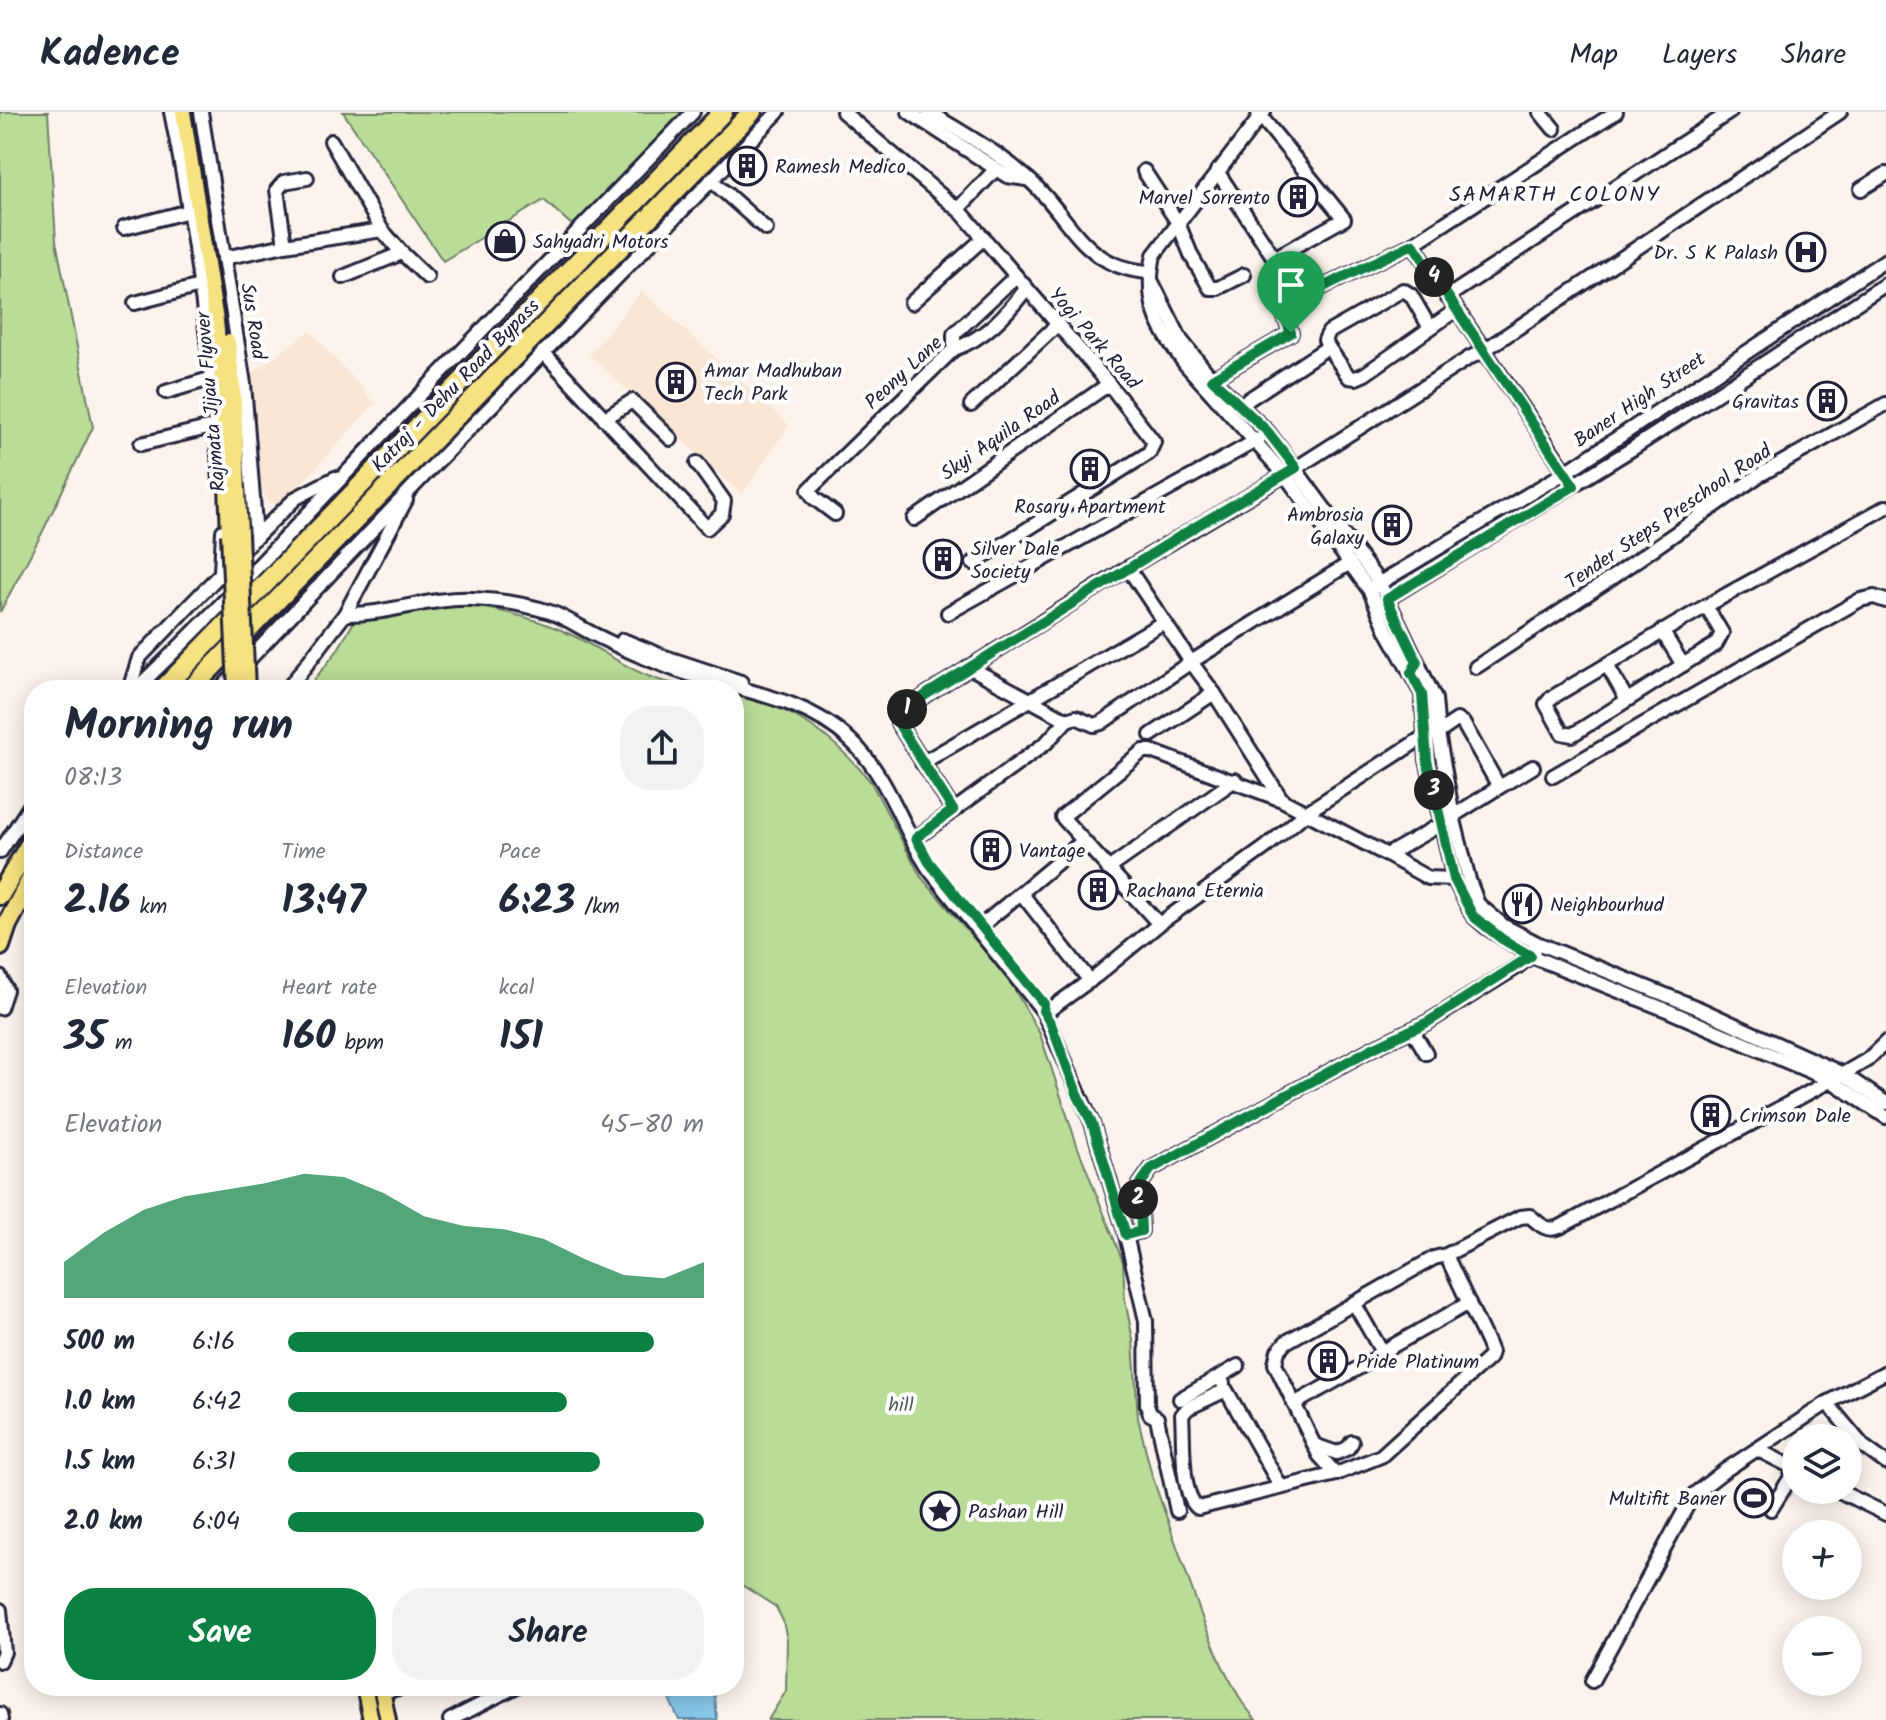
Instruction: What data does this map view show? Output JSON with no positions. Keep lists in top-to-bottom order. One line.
{"streets":{"highway":["Katraj - Dehu Road Bypass"],"main road":["Rajmata Jijau Flyover"],"street":["Sus Road","Yogi Park Road","Peony Lane","Baner High Street","Skyi Aquila Road","Tender Steps Preschool Road"]},"crossings":[["Yogi Park Road","Peony Lane"],["Yogi Park Road","Skyi Aquila Road"]],"districts":["SAMARTH COLONY"],"parks":["hill"],"places":{"building":["Ramesh Medico","Marvel Sorrento","Amar Madhuban Tech Park","Gravitas","Rosary Apartment","Ambrosia Galaxy","Silver Dale Society","Vantage","Rachana Eternia","Crimson Dale","Pride Platinum"],"shop":["Sahyadri Motors"],"hospital":["Dr. S K Palash"],"restaurant":["Neighbourhud"],"sports":["Multifit Baner"],"place":["Pashan Hill"]},"page":{"header":"Kadence","nav":["Map","Layers","Share"],"pins":["4","1","3","2"],"heading":["Morning run","08:13"],"stats":[["Distance","2.16 km"],["Time","13:47"],["Pace","6:23 /km"],["Elevation","35 m"],["Heart rate","160 bpm"],["kcal","151"]],"chart":["Elevation","45–80 m"],"list":[{"name":"500 m","note":"6:16"},{"name":"1.0 km","note":"6:42"},{"name":"1.5 km","note":"6:31"},{"name":"2.0 km","note":"6:04"}],"map_buttons":["+","−"],"buttons":["Save","Share"]}}
